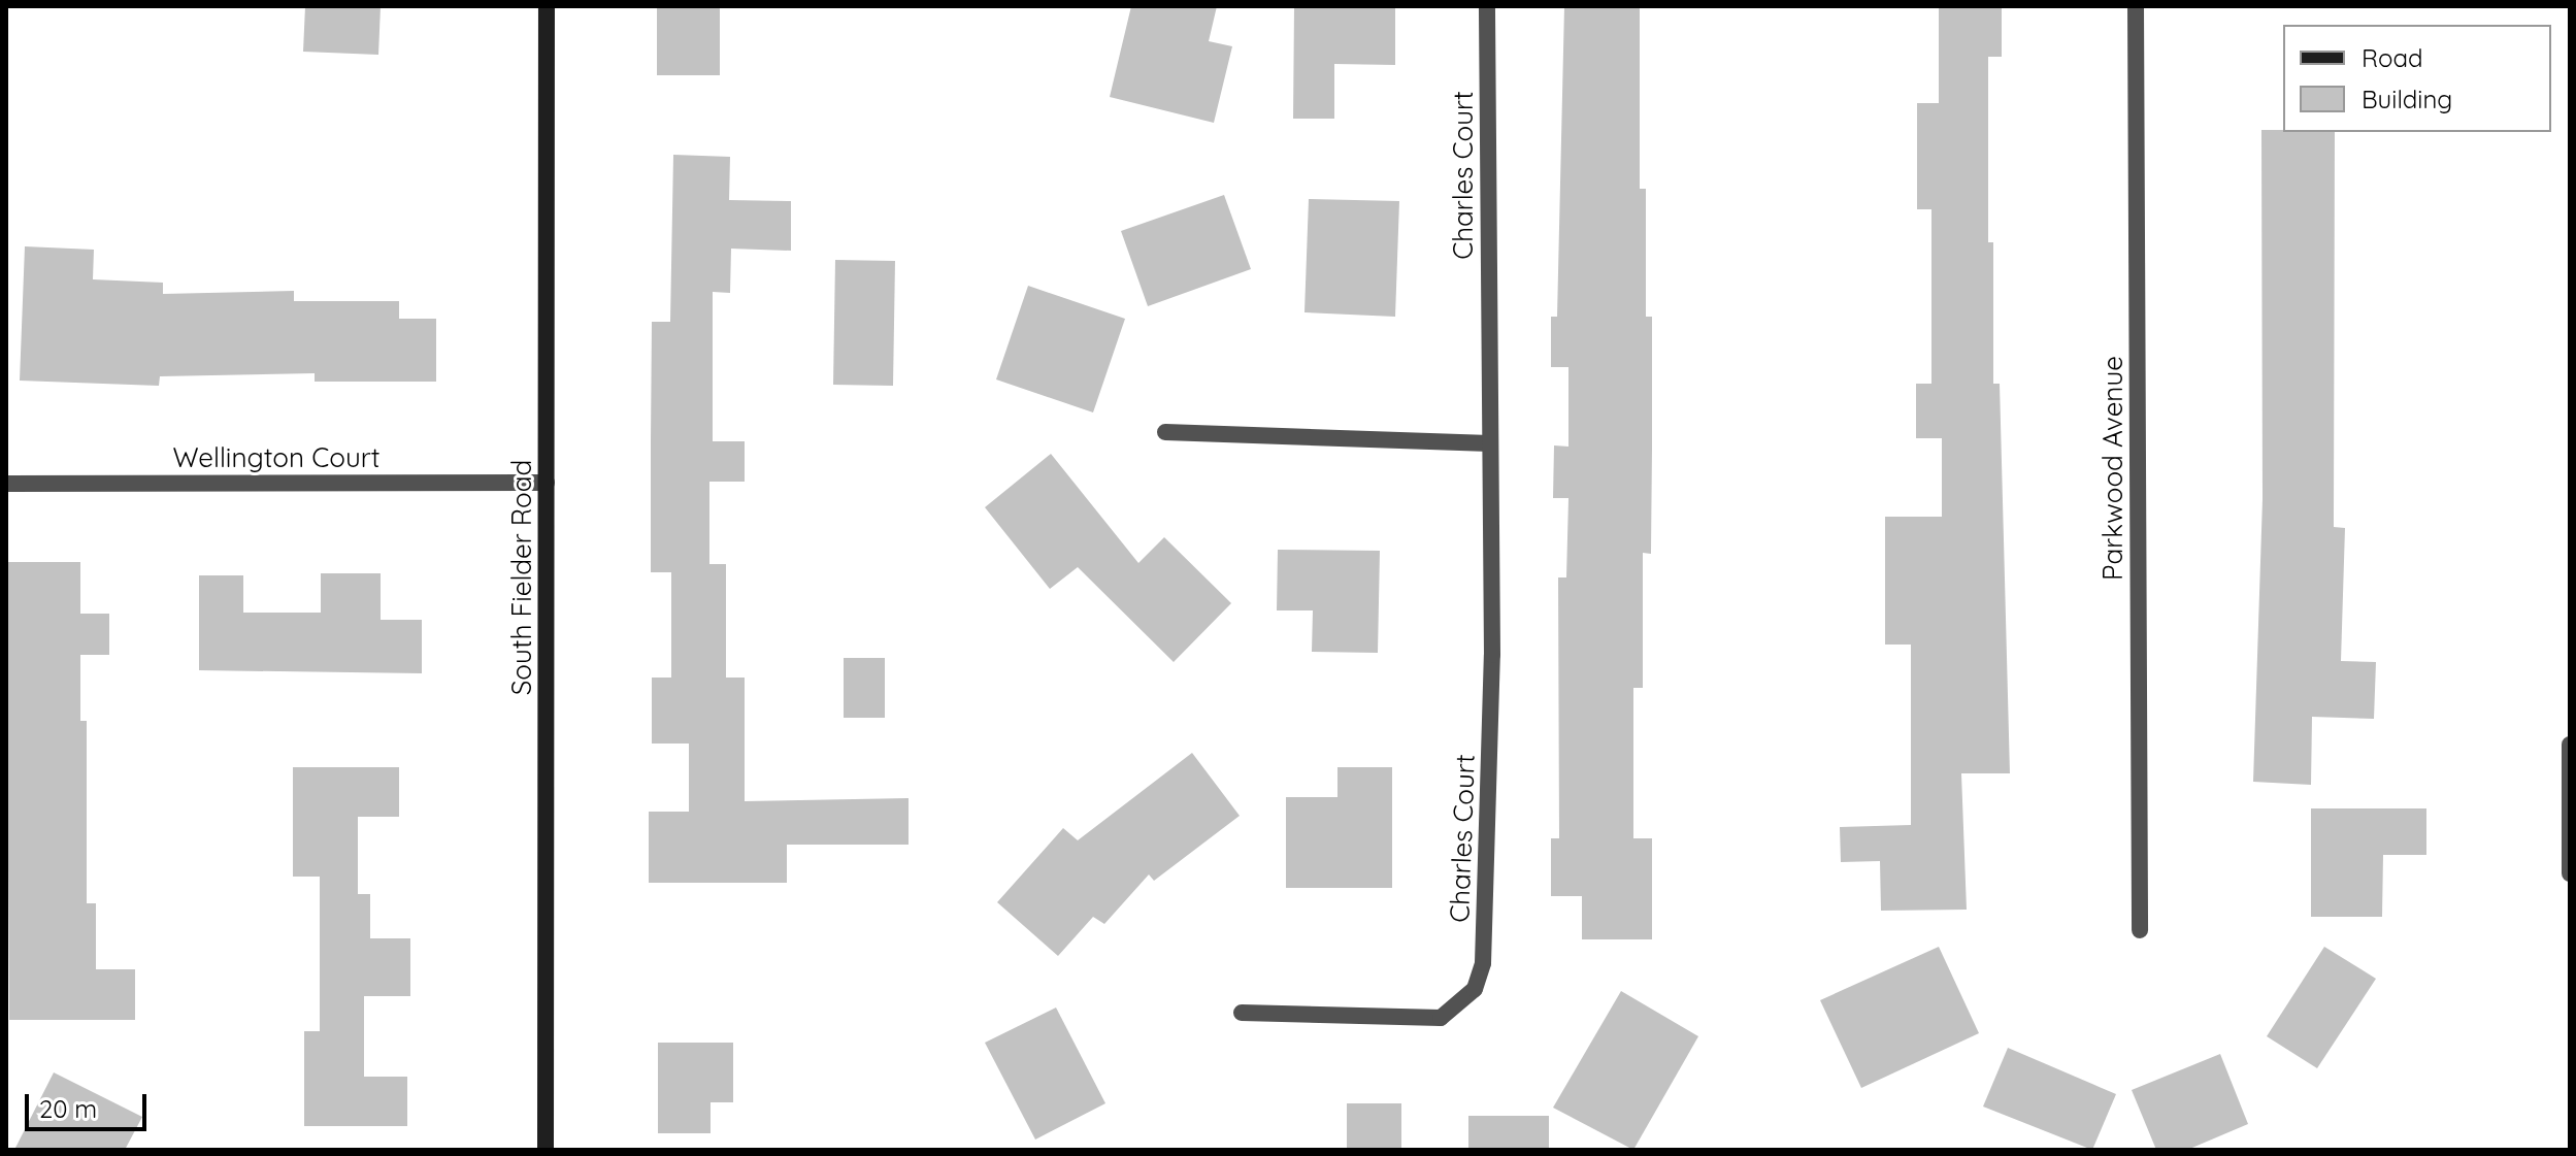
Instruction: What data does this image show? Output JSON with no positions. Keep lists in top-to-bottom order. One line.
{"streets":{"main road":["South Fielder Road"],"street":["Charles Court","Wellington Court","Parkwood Avenue"]},"crossings":[["Wellington Court","South Fielder Road"]],"legend":["Road","Building"],"scale_bar":"20 m"}
